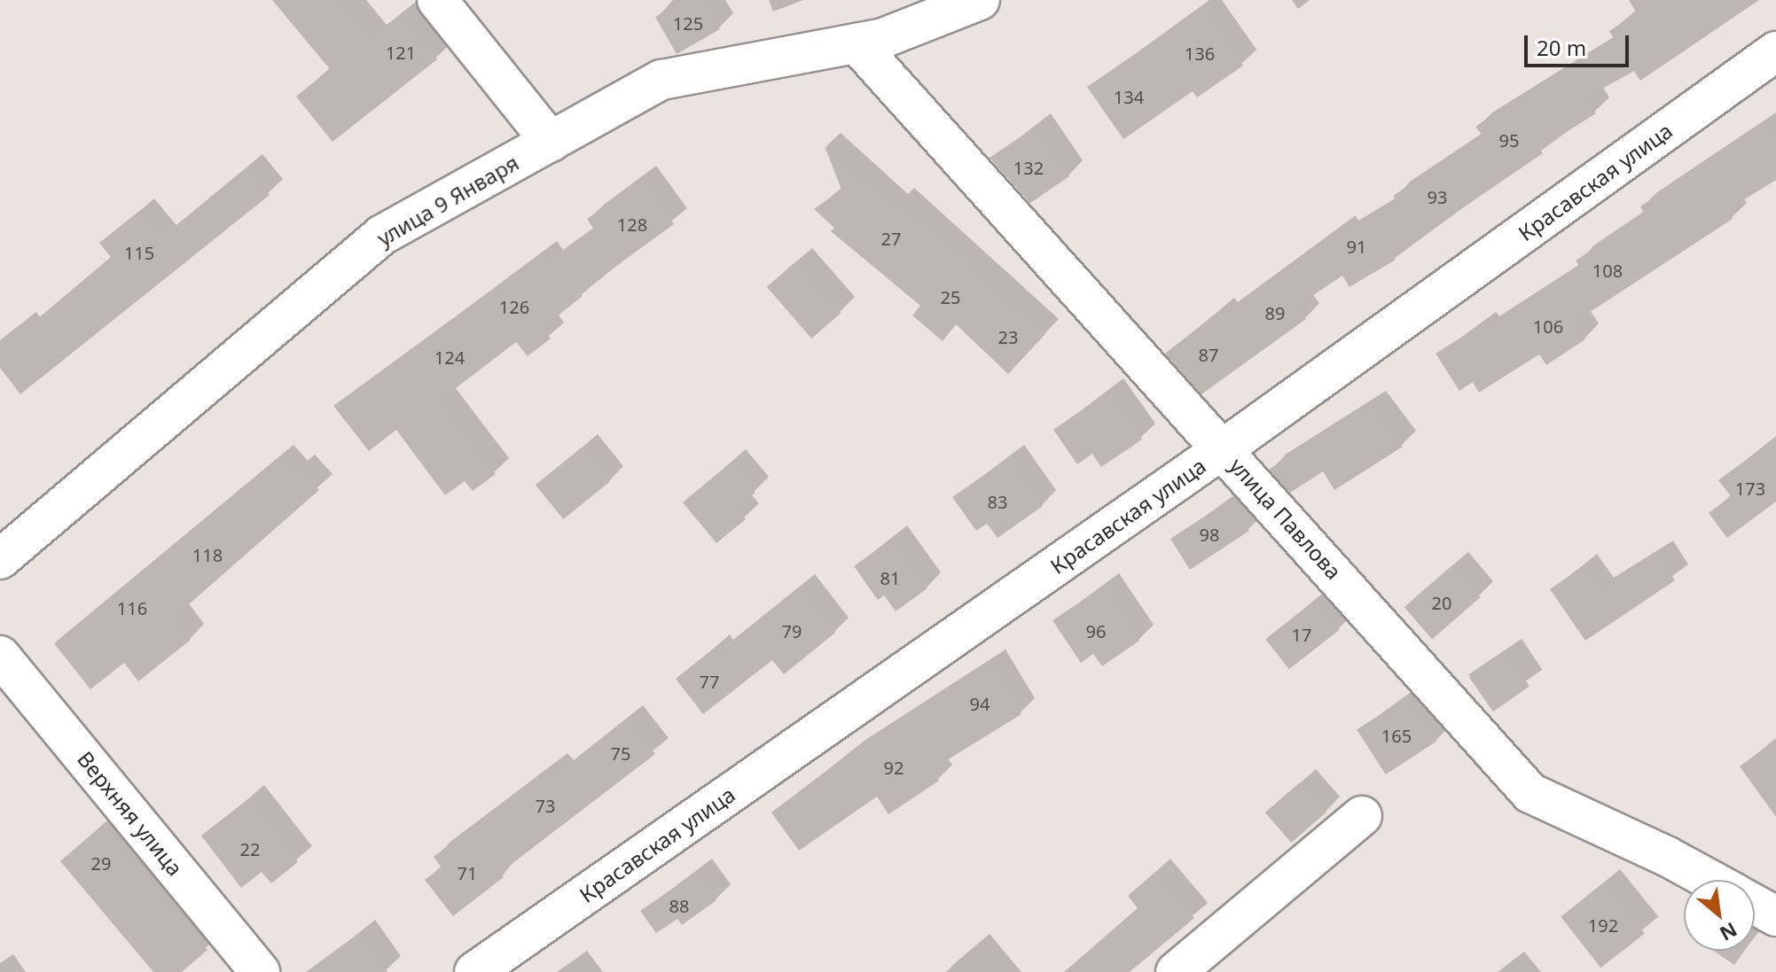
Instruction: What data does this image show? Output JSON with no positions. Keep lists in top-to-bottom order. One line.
{"streets":{"street":["Красавская улица","улица 9 Января","улица Павлова","Верхняя улица"]},"crossings":[["Красавская улица","улица Павлова"],["улица 9 Января","улица Павлова"]],"house_numbers":["125","121","136","134","95","132","93","128","27","91","115","108","25","126","89","106","23","87","124","173","83","98","118","81","20","116","79","96","17","77","94","165","75","92","73","22","29","71","88","192"],"scale_bar":"20 m","north":"bottom right"}
